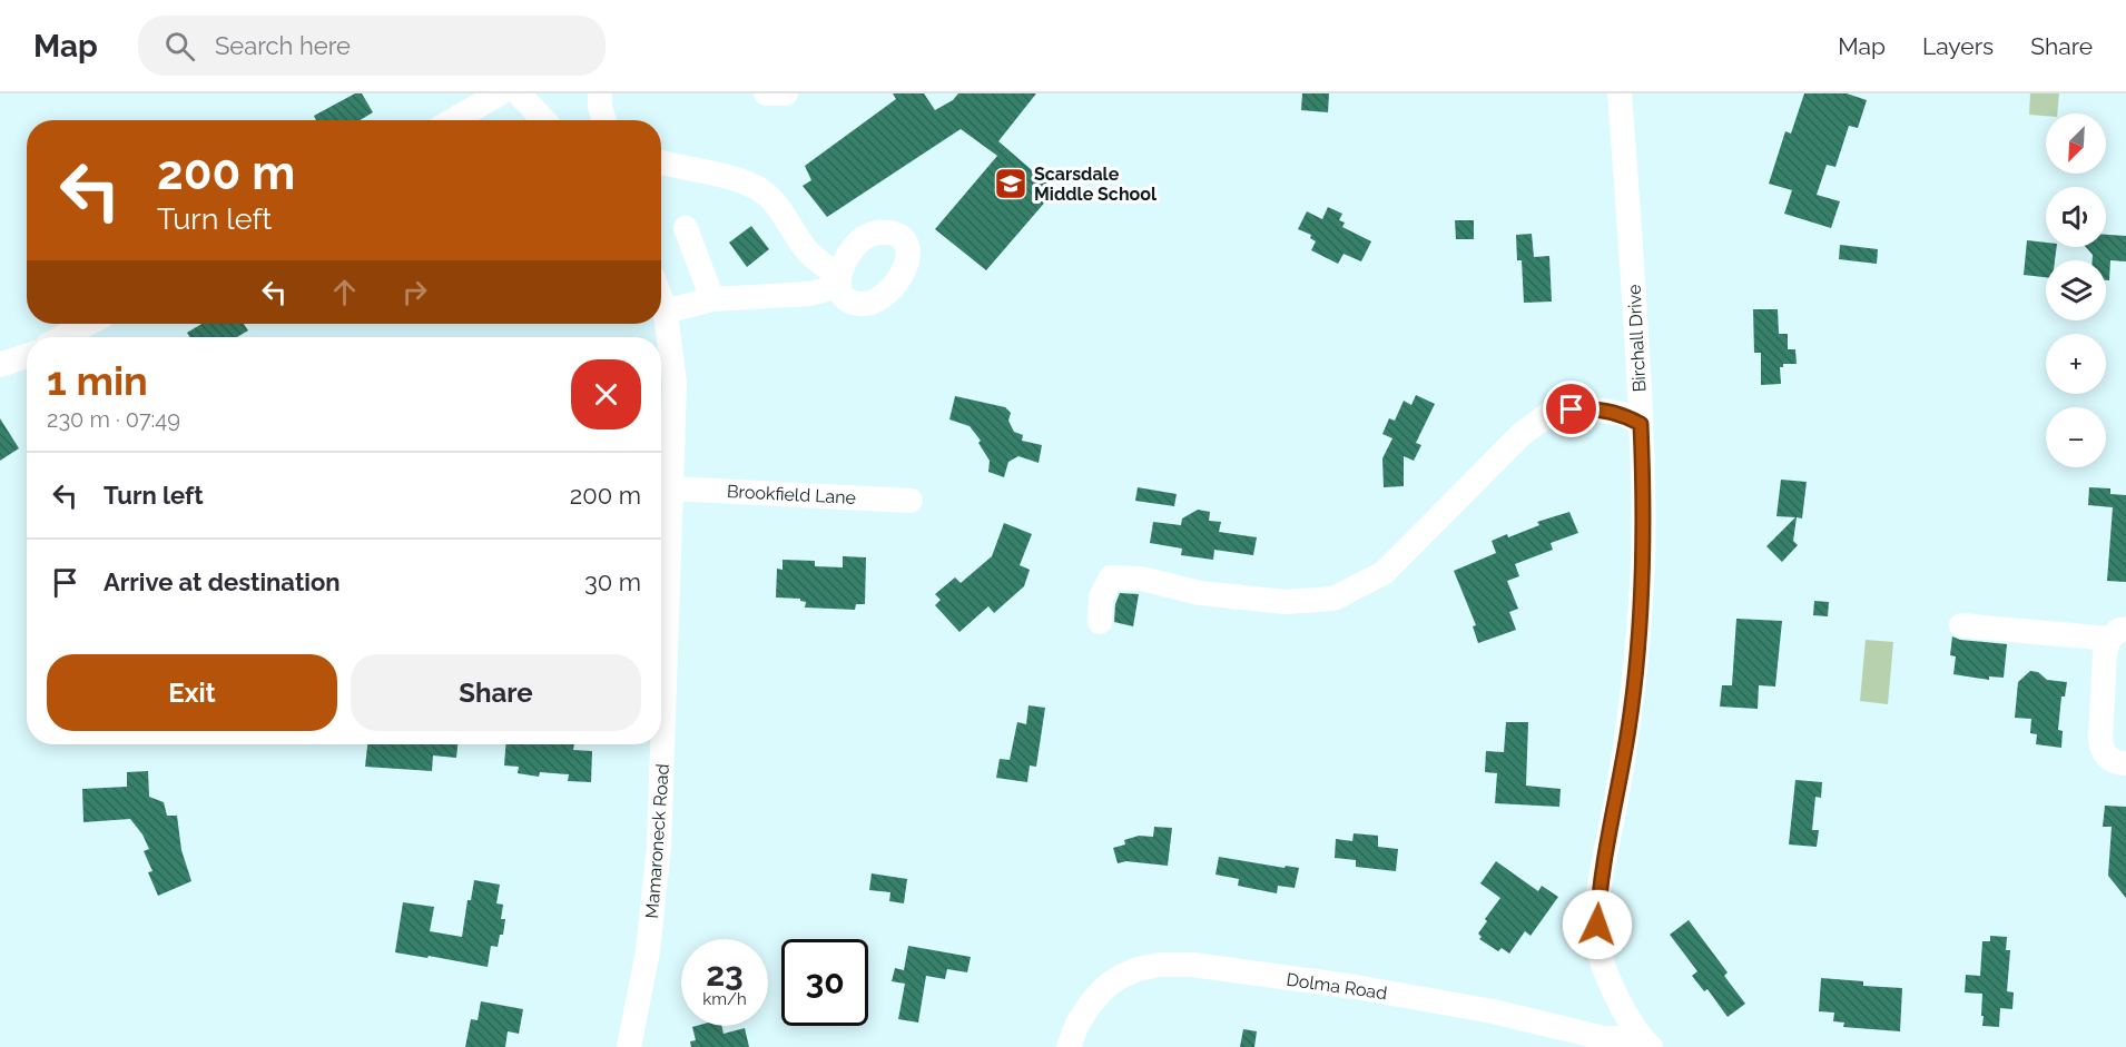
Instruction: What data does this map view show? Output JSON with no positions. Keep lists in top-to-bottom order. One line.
{"streets":{"street":["Birchall Drive","Brookfield Lane","Mamaroneck Road","Dolma Road"]},"crossings":[["Birchall Drive","Dolma Road"],["Brookfield Lane","Mamaroneck Road"]],"places":{"school or university":["Scarsdale Middle School"]},"north":"bottom left","page":{"header":"Map","search":"Search here","nav":["Map","Layers","Share"],"map_buttons":["+","−"],"turn":["200 m","Turn left"],"heading":["1 min","230 m · 07:49"],"list":[{"name":"Turn left","value":"200 m"},{"name":"Arrive at destination","value":"30 m"}],"buttons":["Exit","Share"],"speed":"23 km/h","limit":"30"}}
